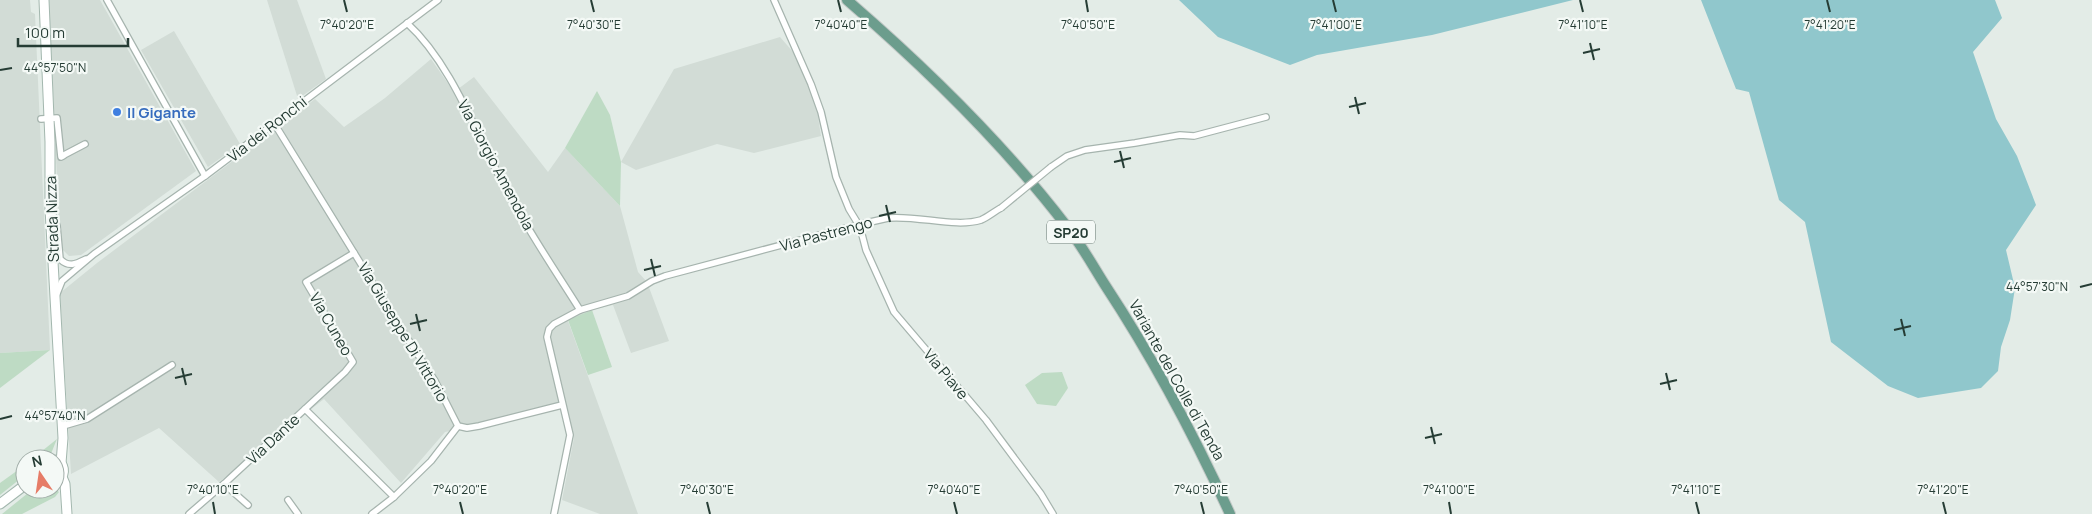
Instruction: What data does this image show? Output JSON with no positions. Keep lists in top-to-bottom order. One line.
{"streets":{"main road":["SP20","Variante del Colle di Tenda"],"street":["Via dei Ronchi","Via Giorgio Amendola","Strada Nizza","Via Pastrengo","Via Cuneo","Via Giuseppe Di Vittorio","Via Piave","Via Dante"]},"crossings":[["Via dei Ronchi","Via Giorgio Amendola"],["Via dei Ronchi","Strada Nizza"],["Via dei Ronchi","Via Giuseppe Di Vittorio"],["Via Giorgio Amendola","Via Pastrengo"],["Via Pastrengo","Via Piave"],["Via Cuneo","Via Giuseppe Di Vittorio"],["Via Cuneo","Via Dante"]],"places":["Il Gigante"],"scale_bar":"100 m","north":"top","coordinates":["7°40'20\"E","7°40'30\"E","7°40'40\"E","7°40'50\"E","7°41'00\"E","7°41'10\"E","7°41'20\"E","44°57'50\"N","44°57'30\"N","44°57'40\"N","7°40'10\"E"]}
